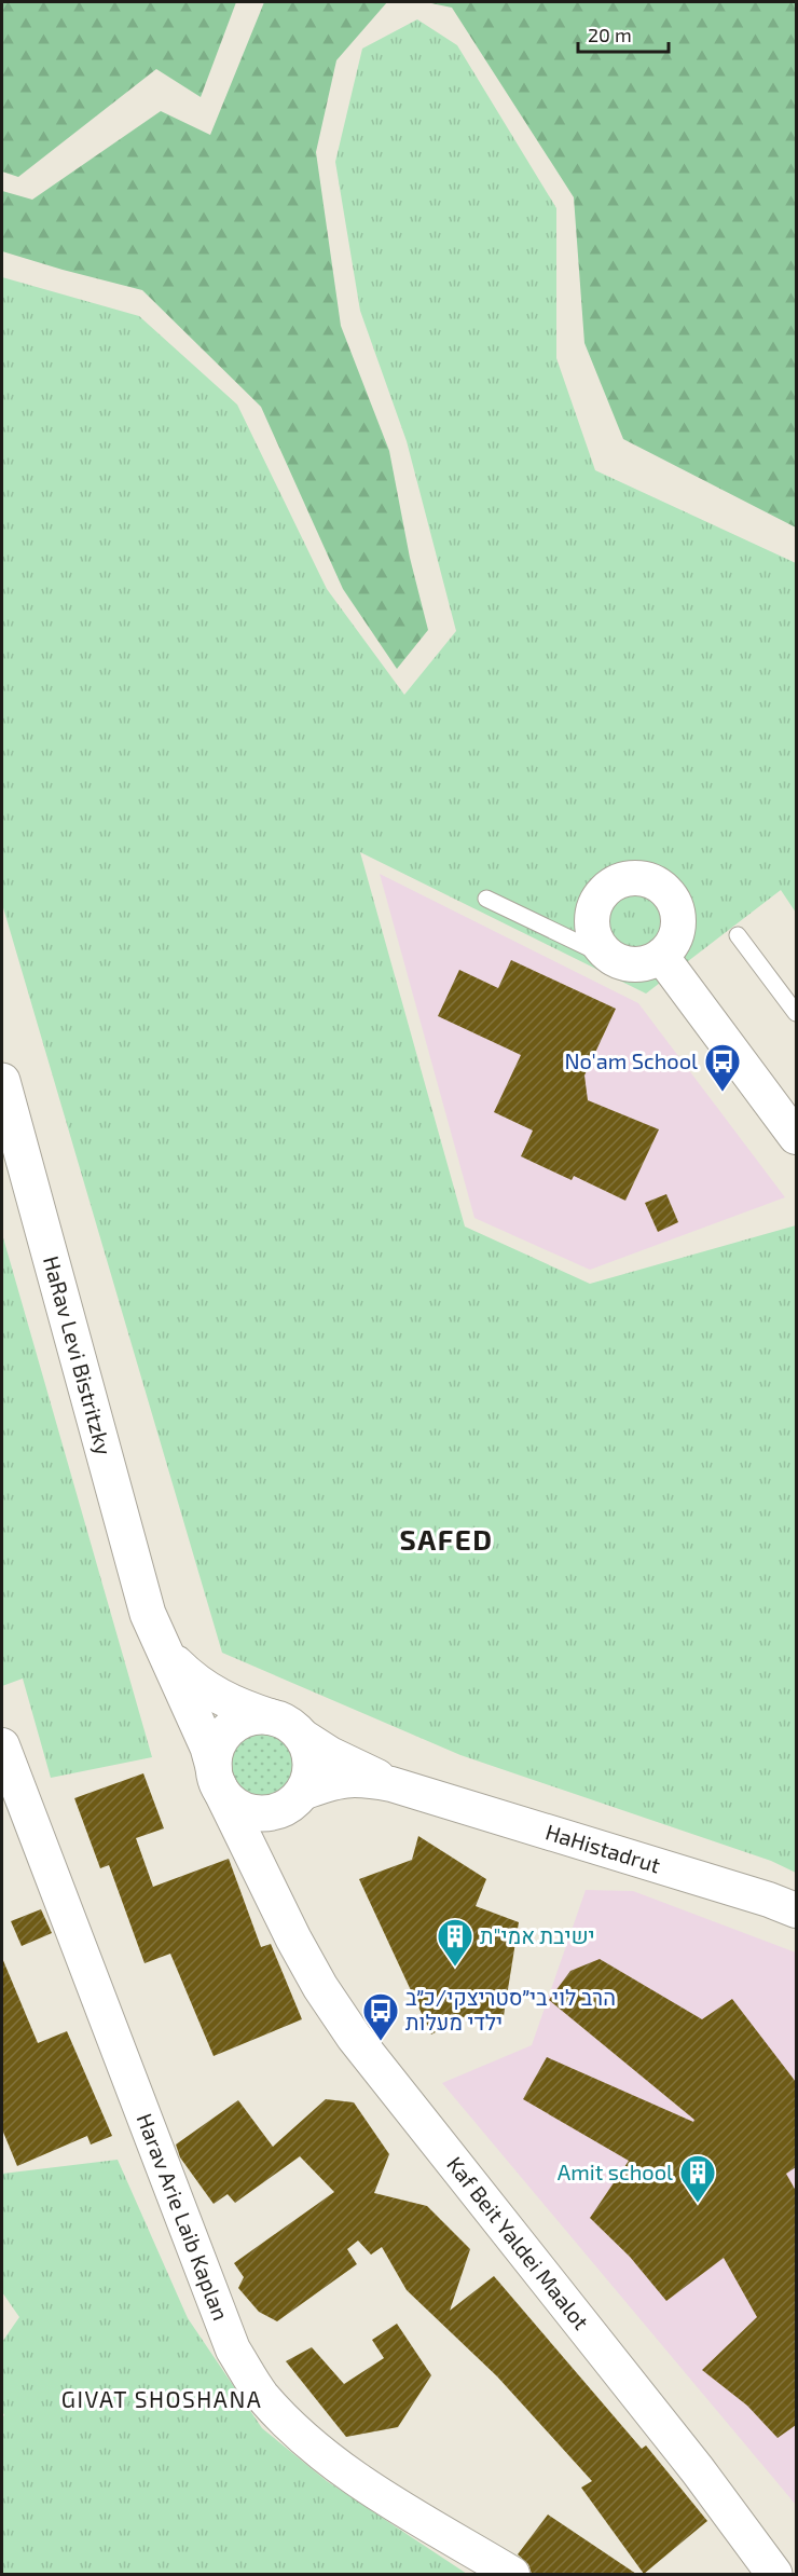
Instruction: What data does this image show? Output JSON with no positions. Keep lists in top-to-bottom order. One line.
{"streets":{"street":["HaRav Levi Bistritzky","HaHistadrut","Harav Arie Laib Kaplan","Kaf Beit Yaldei Maalot"]},"crossings":[["HaRav Levi Bistritzky","HaHistadrut"],["HaRav Levi Bistritzky","Kaf Beit Yaldei Maalot"],["HaHistadrut","Kaf Beit Yaldei Maalot"]],"districts":["SAFED","GIVAT SHOSHANA"],"places":{"bus stop":["No'am School","הרב לוי בי״סטריצקי/כ״ב ילדי מעלות"],"building":["ישיבת אמי\"ת","Amit school"]},"scale_bar":"20 m"}
